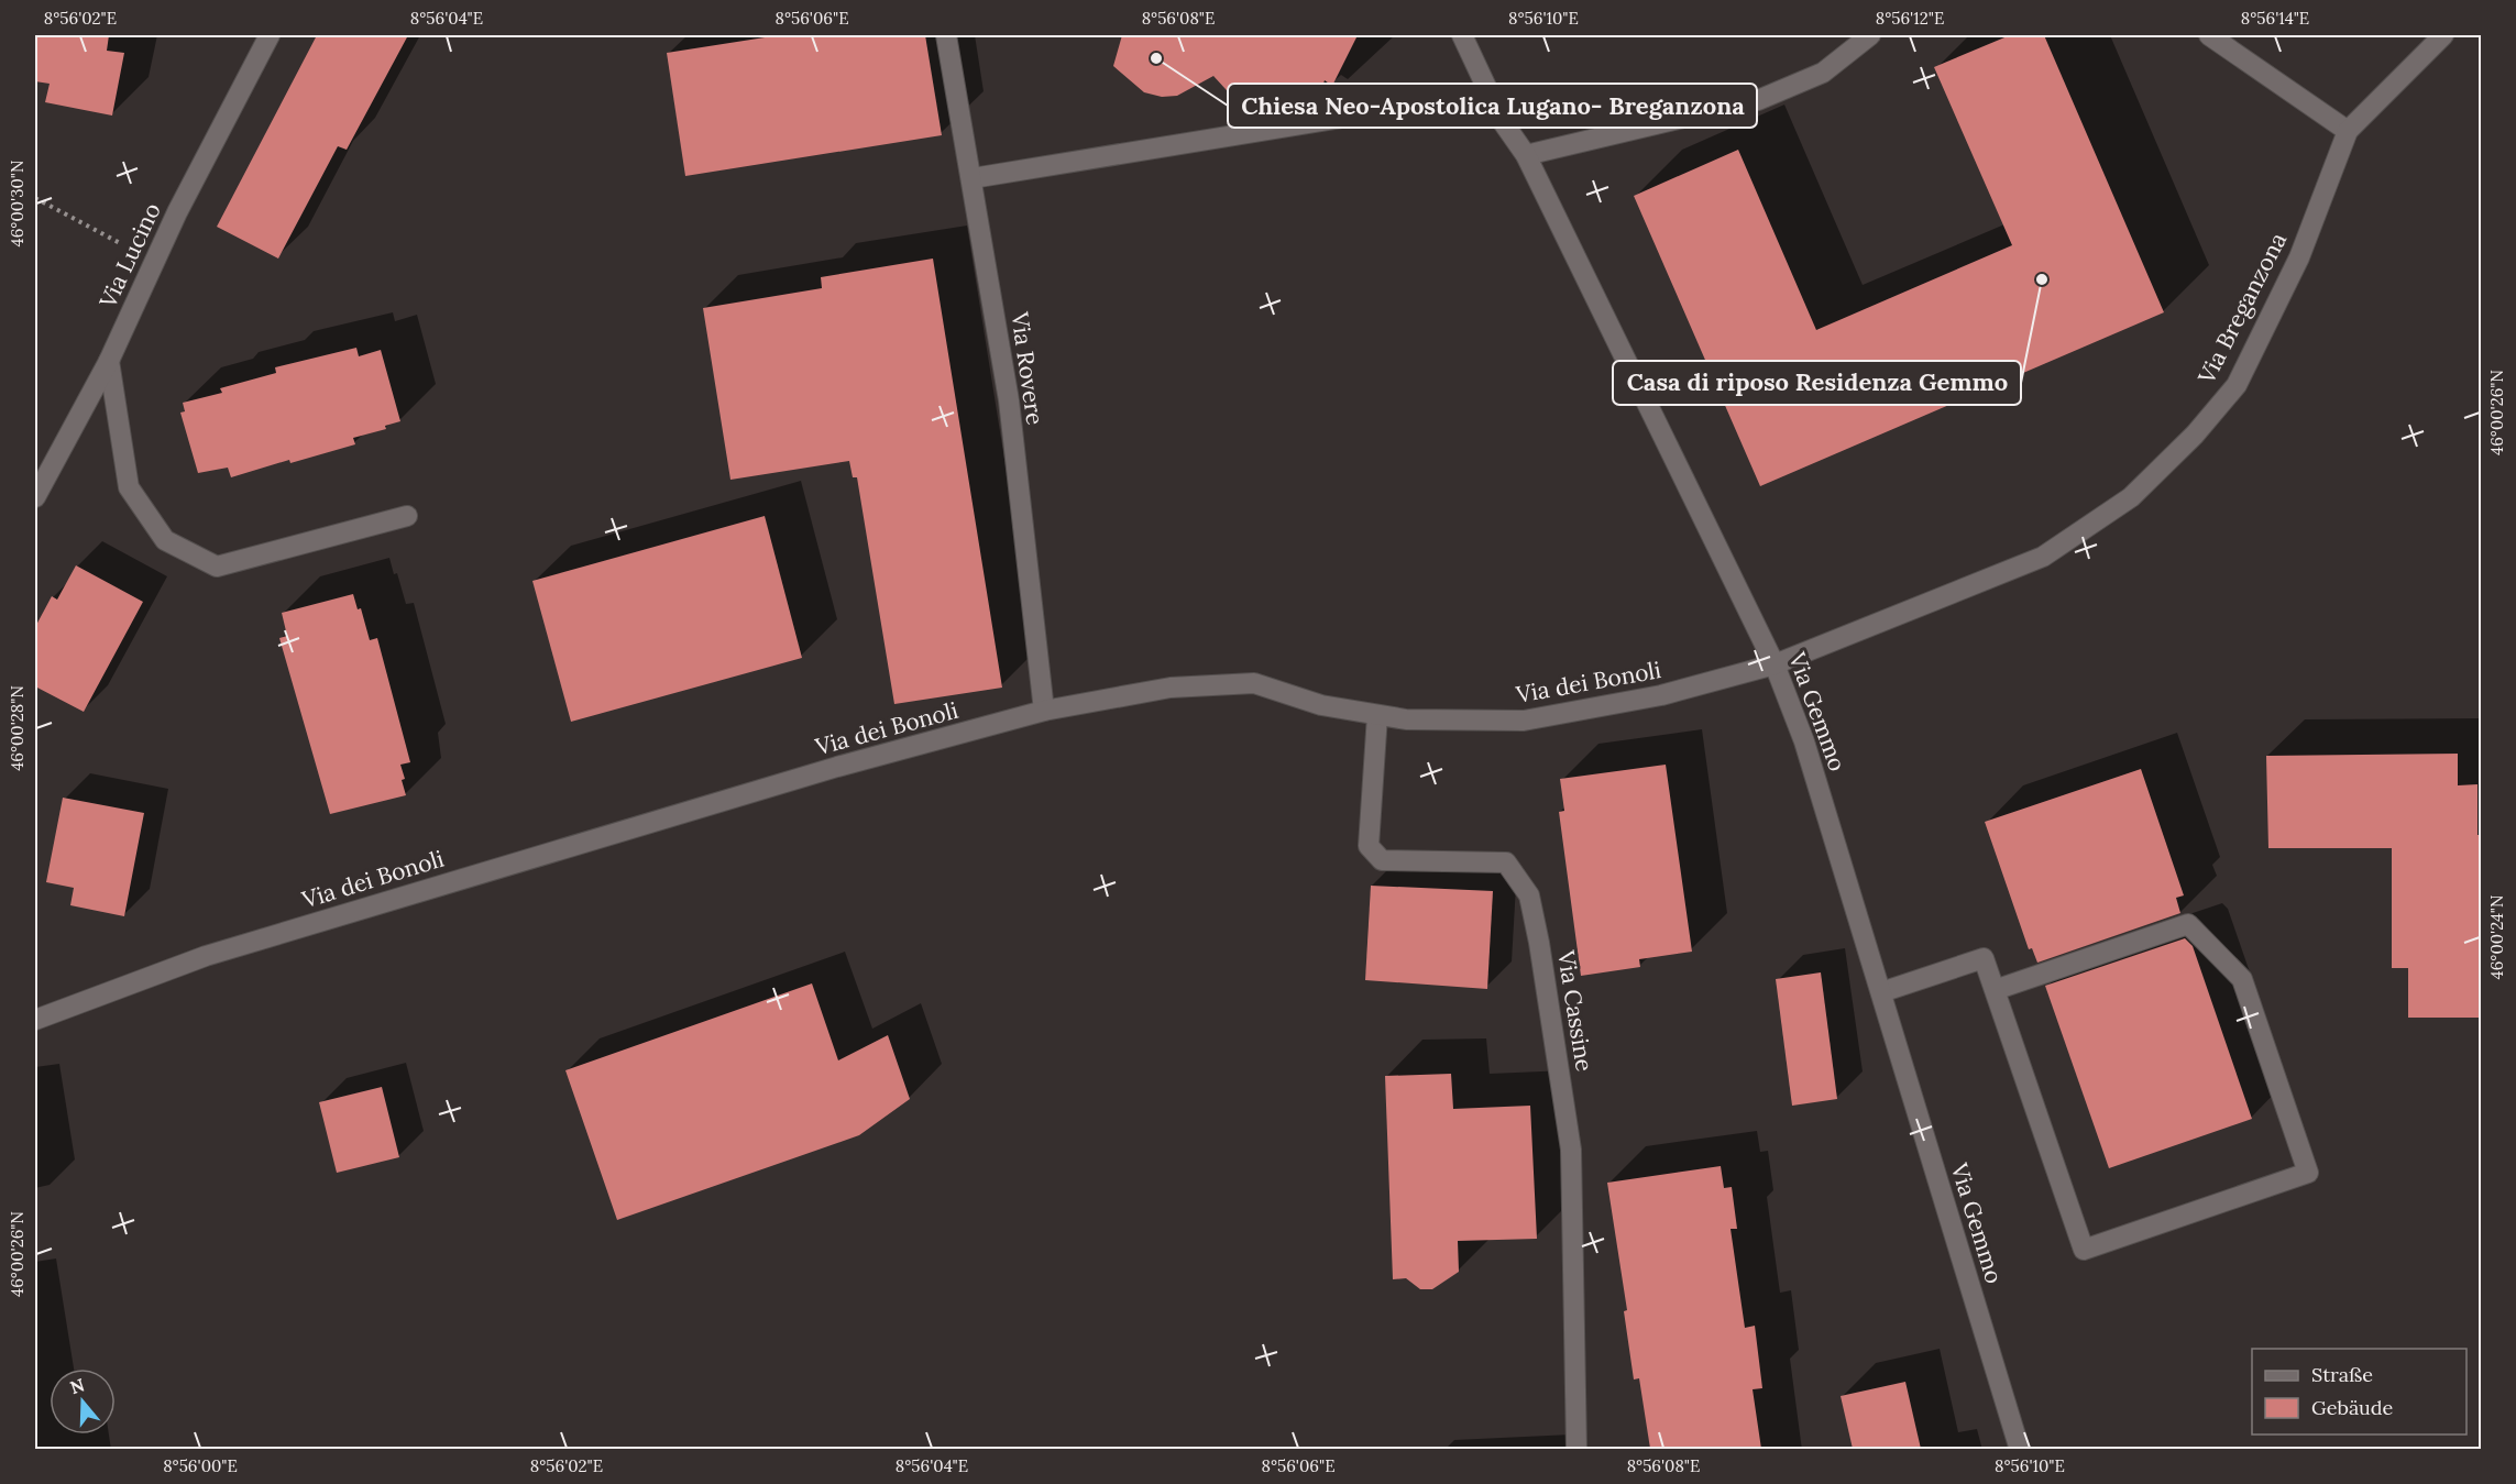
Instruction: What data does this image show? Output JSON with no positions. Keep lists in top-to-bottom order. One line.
{"streets":{"street":["Via Lucino","Via Breganzona","Via Rovere","Via dei Bonoli","Via Gemmo","Via Cassine"]},"crossings":[["Via Breganzona","Via dei Bonoli"],["Via Breganzona","Via Gemmo"],["Via Rovere","Via dei Bonoli"],["Via dei Bonoli","Via Gemmo"],["Via dei Bonoli","Via Cassine"]],"places":["Chiesa Neo-Apostolica Lugano- Breganzona","Casa di riposo Residenza Gemmo"],"legend":["Straße","Gebäude"],"north":"top","coordinates":["8°56'02\"E","8°56'04\"E","8°56'06\"E","8°56'08\"E","8°56'10\"E","8°56'12\"E","8°56'14\"E","46°00'30\"N","46°00'26\"N","46°00'28\"N","46°00'24\"N","8°56'00\"E"]}
